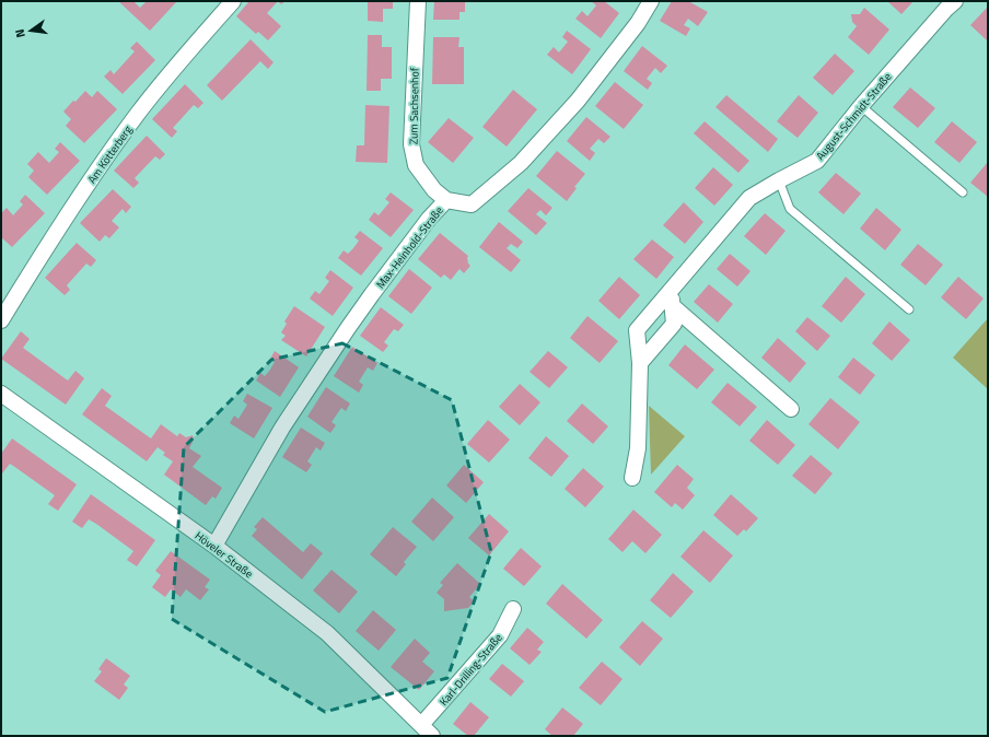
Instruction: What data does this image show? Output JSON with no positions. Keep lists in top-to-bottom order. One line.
{"streets":{"street":["Zum Sachsenhof","August-Schmidt-Straße","Am Kötterberg","Max-Heinhold-Straße","Höveler Straße","Karl-Drilling-Straße"]},"crossings":[["Zum Sachsenhof","Max-Heinhold-Straße"],["Max-Heinhold-Straße","Höveler Straße"],["Höveler Straße","Karl-Drilling-Straße"]],"north":"left"}
